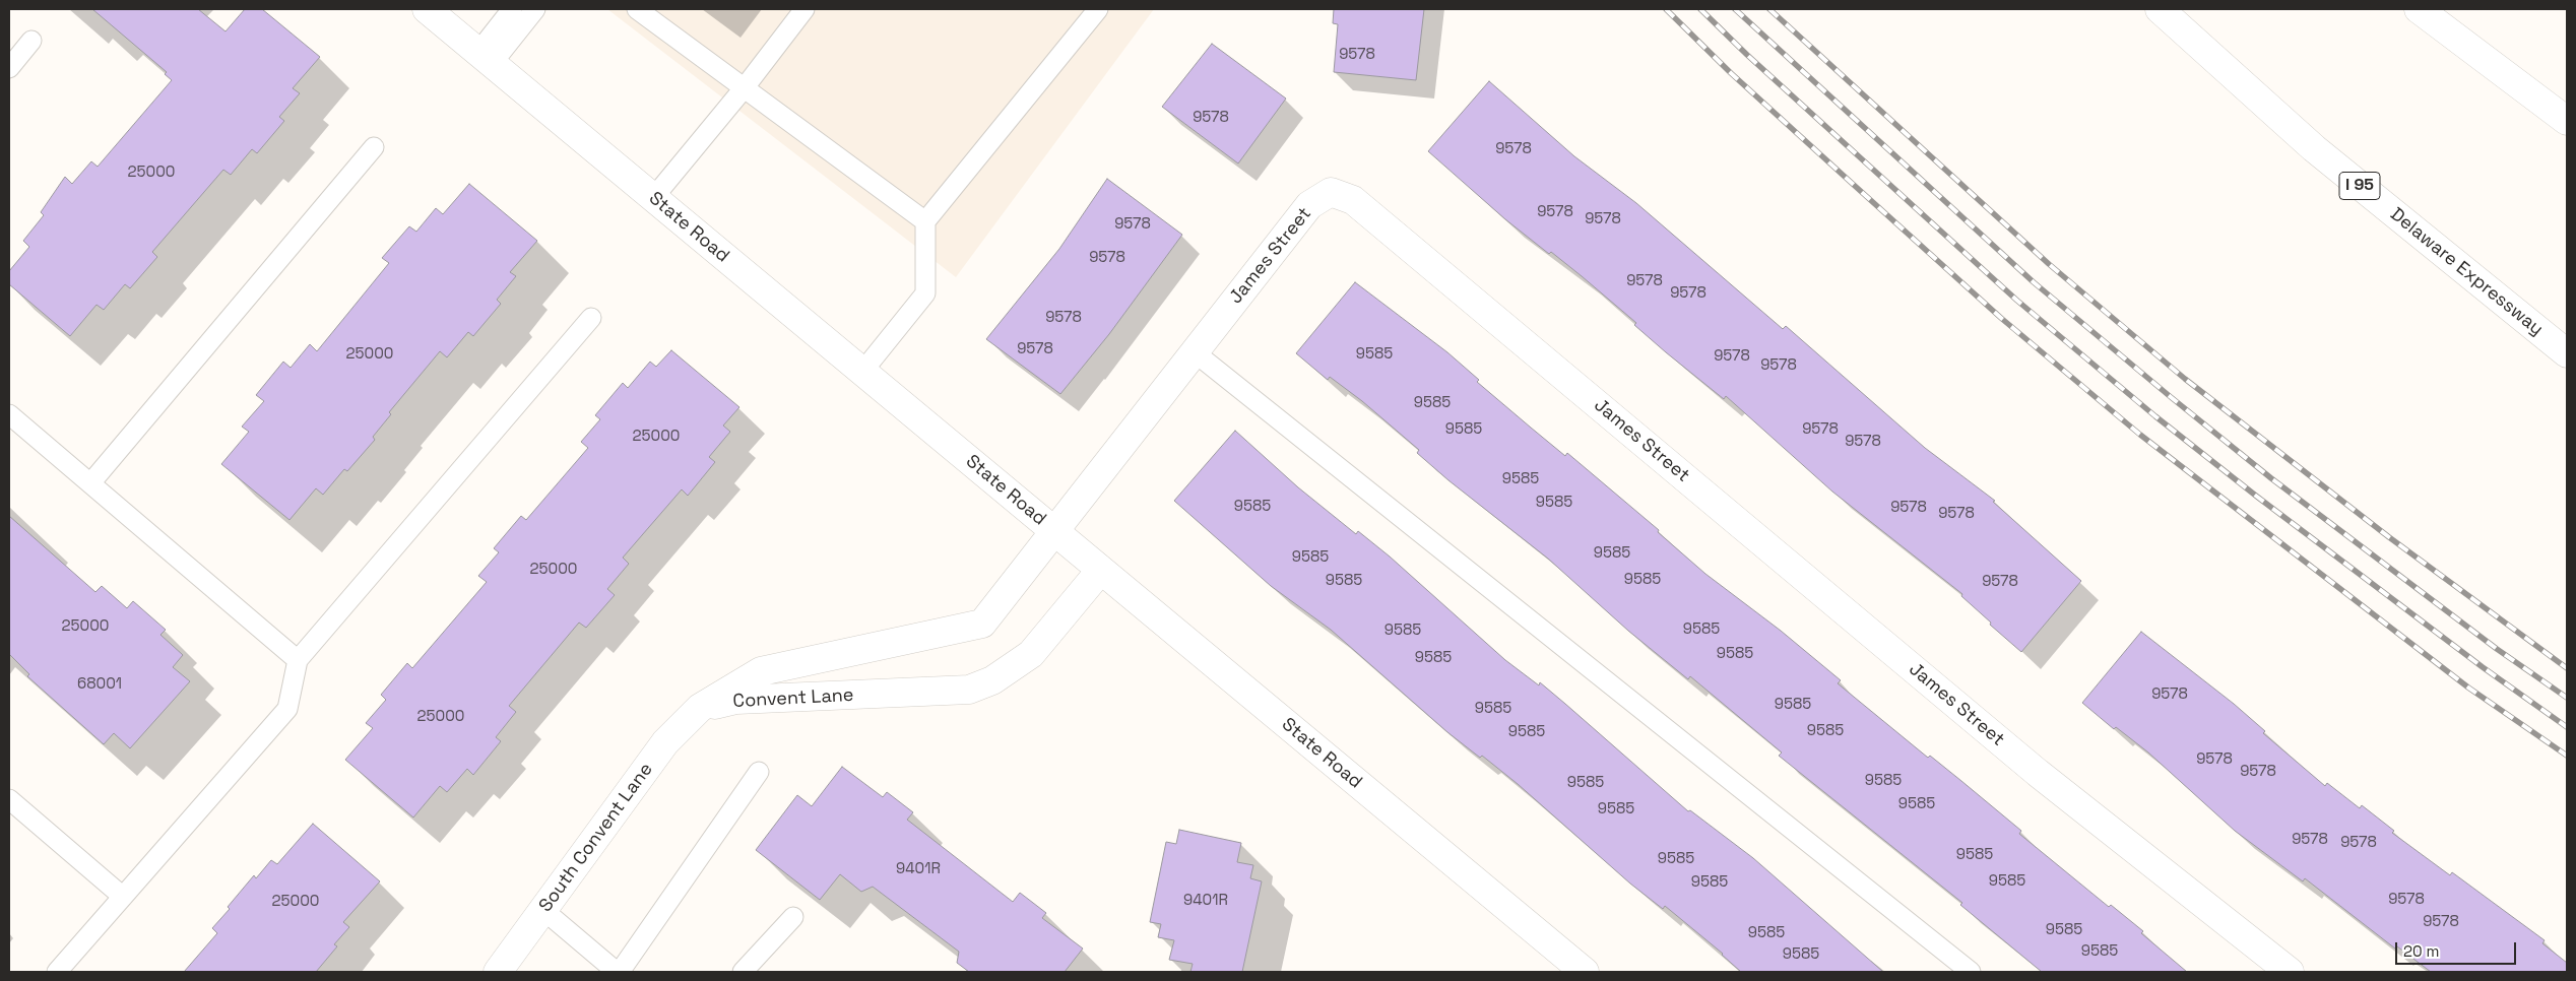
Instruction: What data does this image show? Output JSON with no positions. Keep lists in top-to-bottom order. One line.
{"streets":{"main road":["I 95","State Road","James Street","Delaware Expressway","Convent Lane","South Convent Lane"]},"crossings":[["State Road","James Street"],["State Road","Convent Lane"],["James Street","Convent Lane"],["Convent Lane","South Convent Lane"]],"house_numbers":["9578","9578","9578","25000","9578","9578","9578","9578","9578","9578","9578","9578","25000","9585","9578","9578","9585","9585","9578","25000","9578","9585","9585","9585","9578","9578","9585","9585","25000","9585","9585","9578","25000","9585","9585","9585","9585","68001","9578","9585","9585","25000","9585","9585","9578","9578","9585","9585","9585","9585","9578","9578","9585","9585","9401R","9585","9585","9578","9401R","25000","9578","9585","9585","9585","9585"],"scale_bar":"20 m"}
